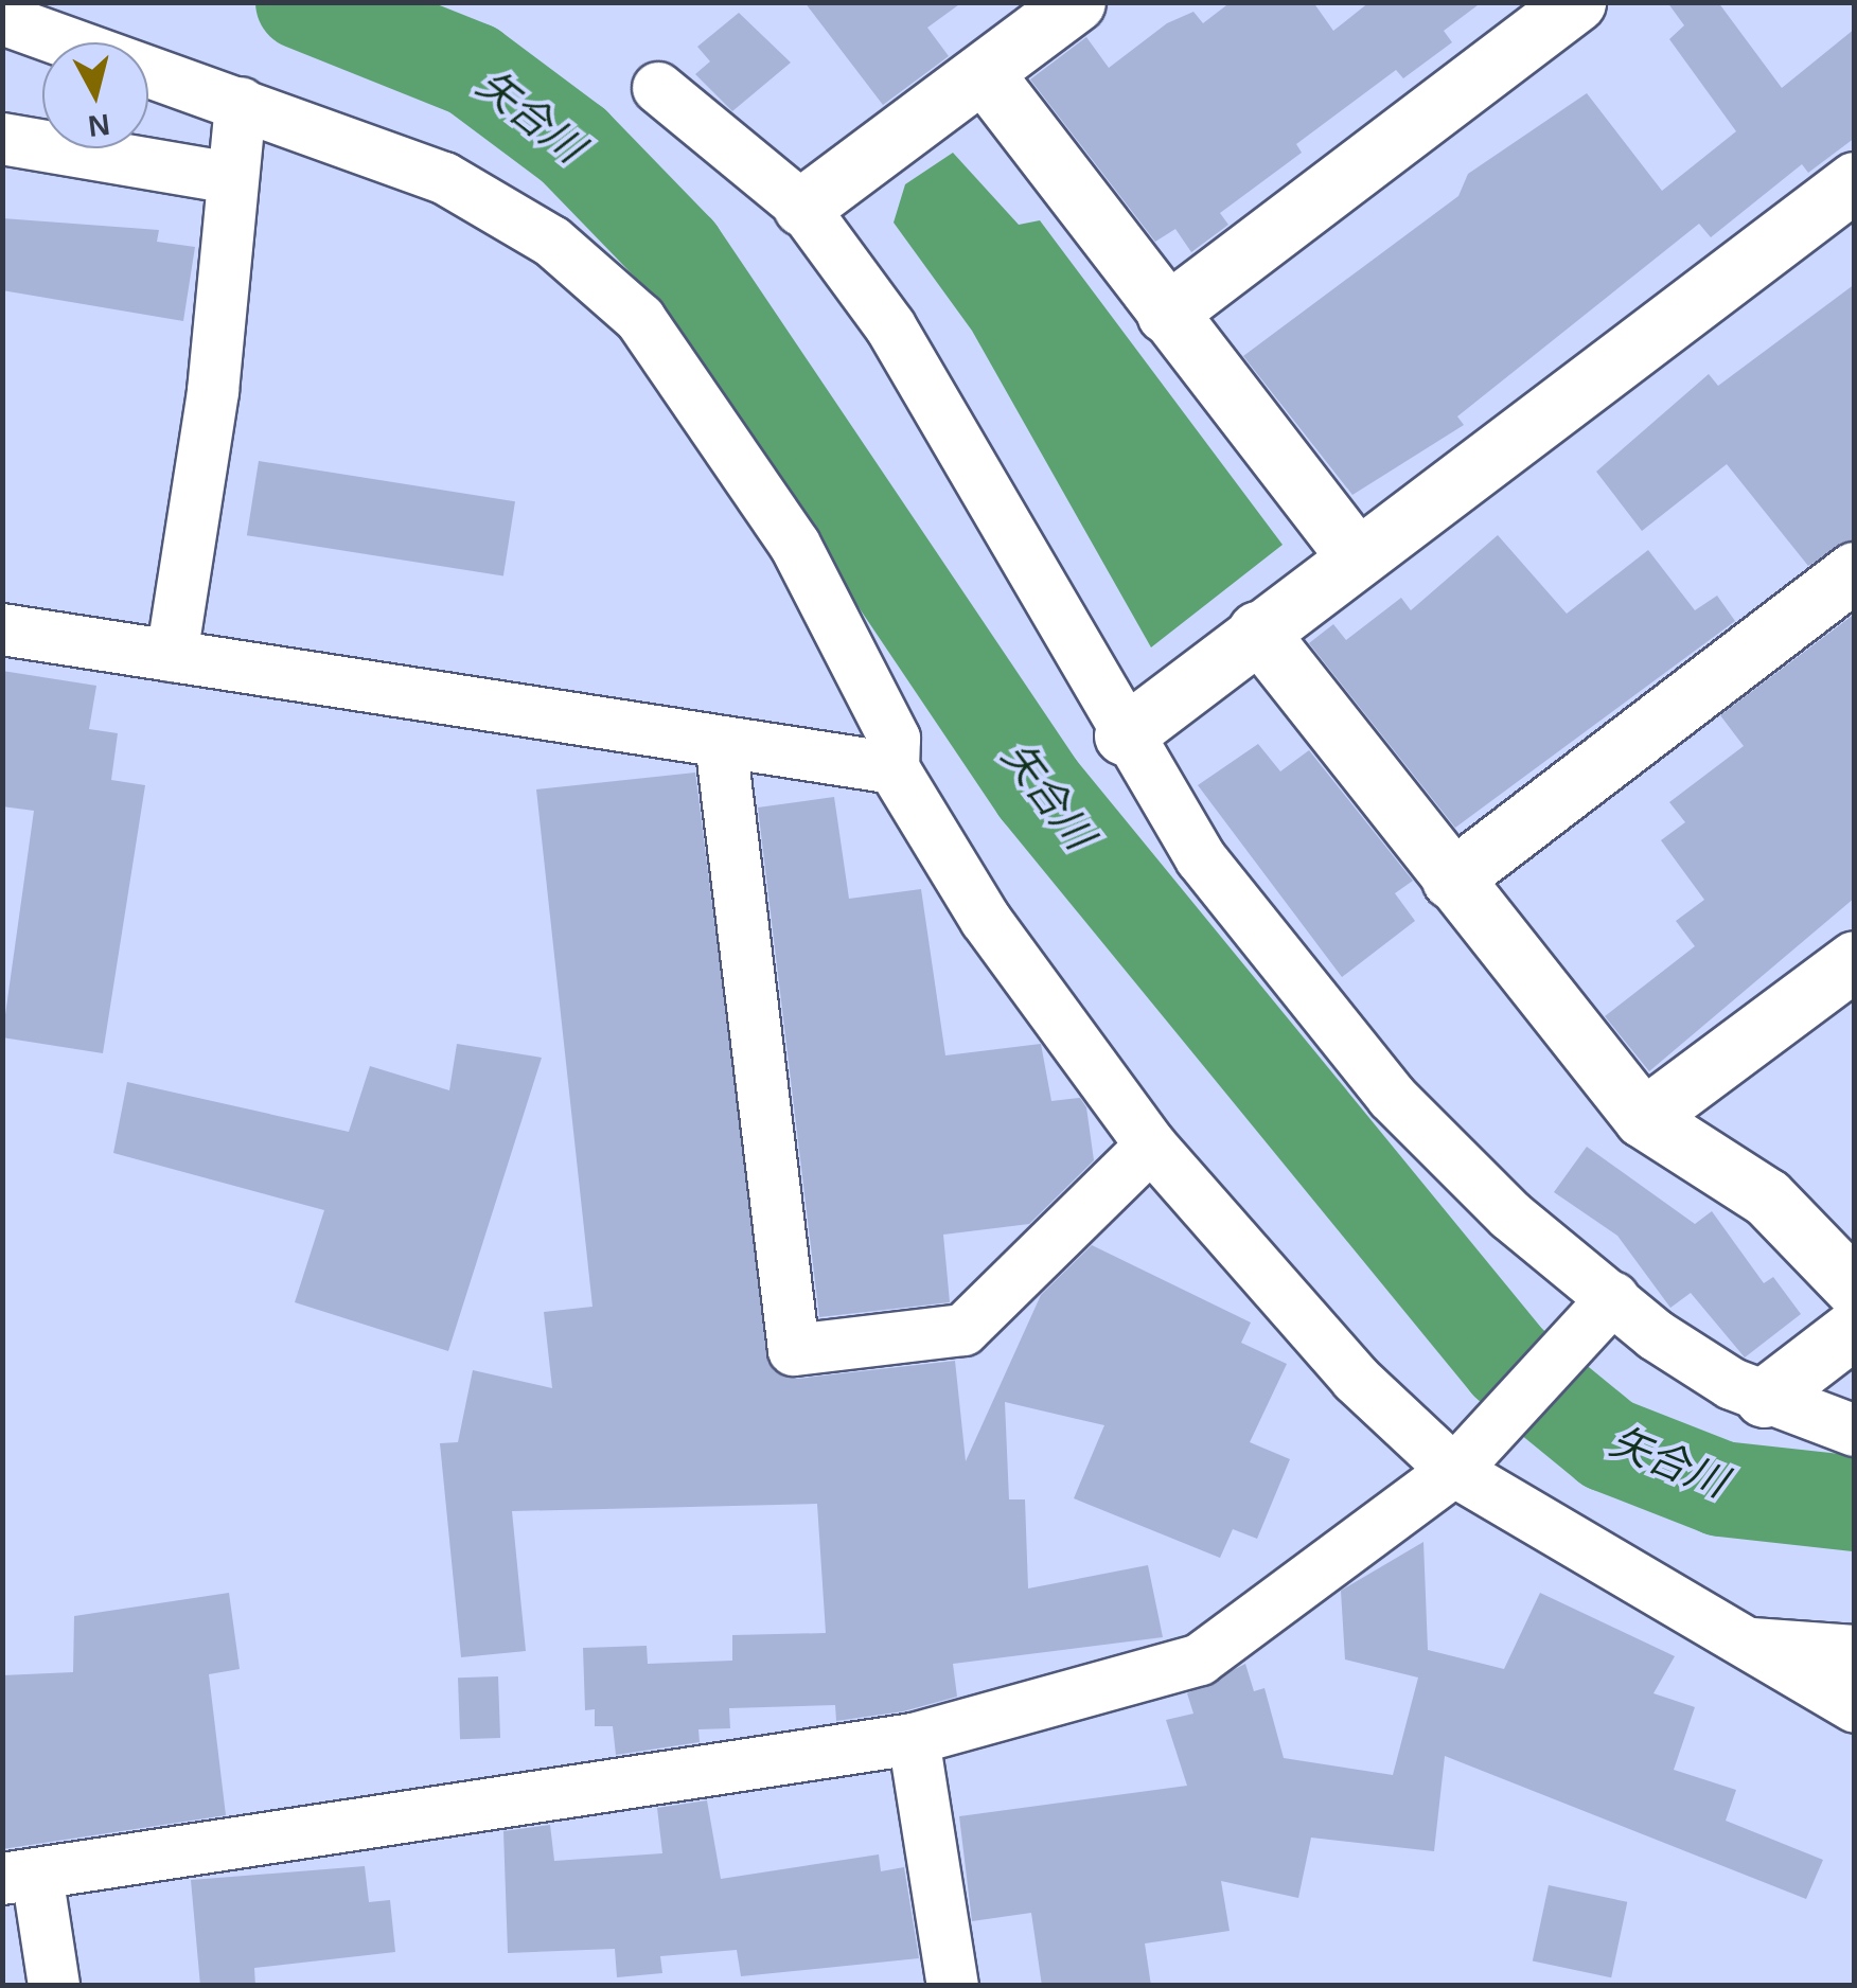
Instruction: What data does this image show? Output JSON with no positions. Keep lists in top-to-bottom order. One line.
{"water":["矢合川"],"north":"bottom"}
